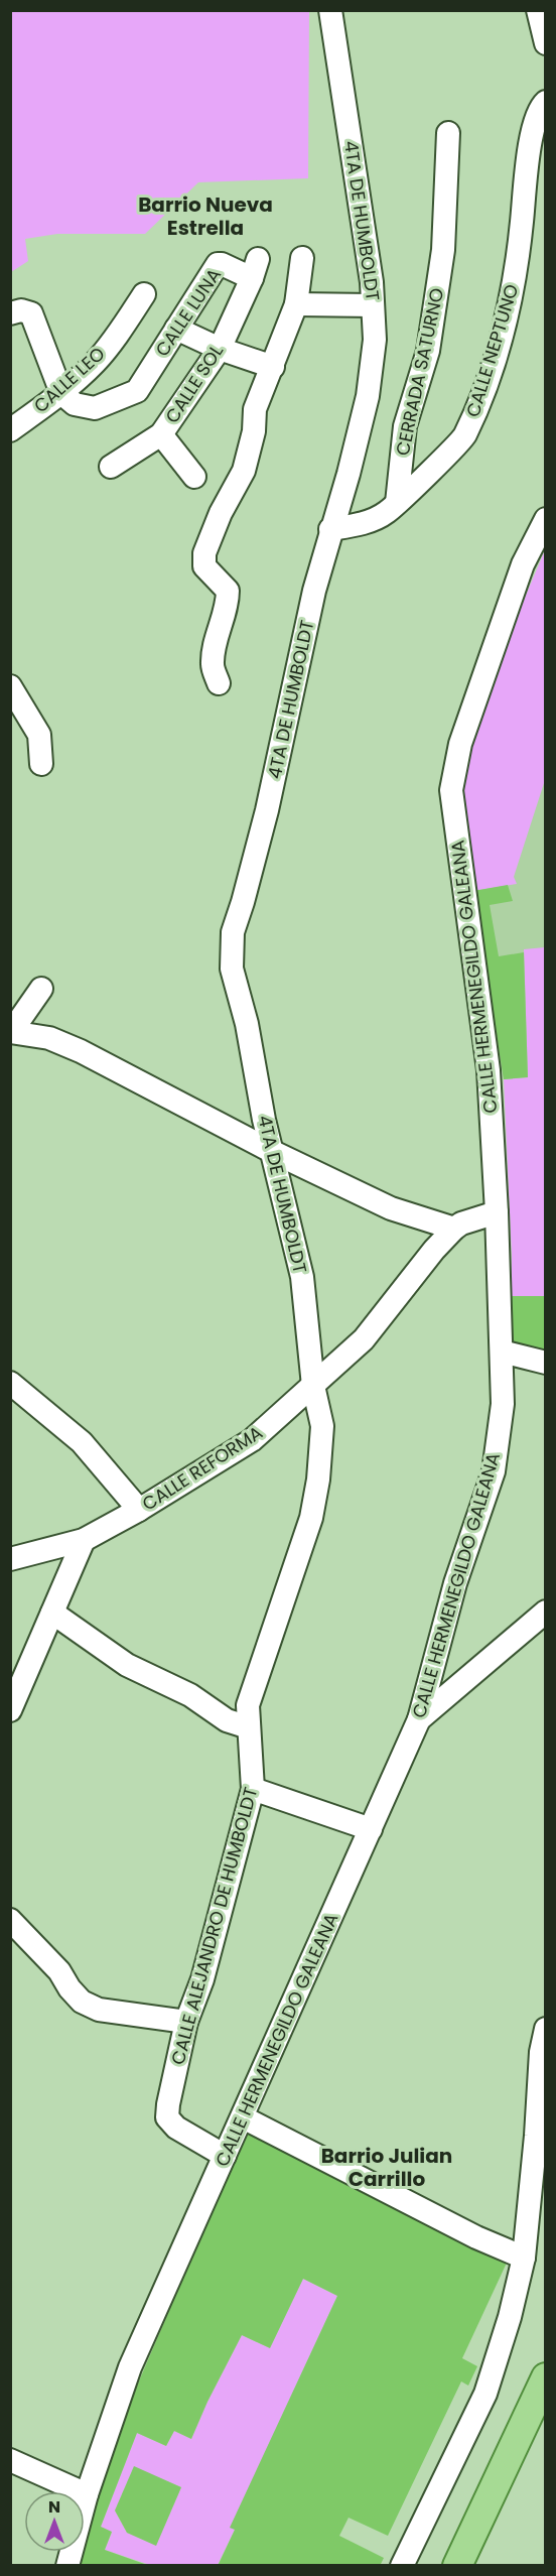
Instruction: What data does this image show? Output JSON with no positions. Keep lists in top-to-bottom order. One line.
{"streets":{"street":["4TA DE HUMBOLDT","CALLE LUNA","CALLE NEPTUNO","CERRADA SATURNO","CALLE LEO","CALLE SOL","CALLE HERMENEGILDO GALEANA","CALLE REFORMA","CALLE ALEJANDRO DE HUMBOLDT"]},"crossings":[["4TA DE HUMBOLDT","CALLE NEPTUNO"],["4TA DE HUMBOLDT","CALLE REFORMA"],["4TA DE HUMBOLDT","CALLE ALEJANDRO DE HUMBOLDT"],["CALLE LUNA","CALLE LEO"],["CALLE LUNA","CALLE SOL"],["CALLE NEPTUNO","CERRADA SATURNO"],["CALLE HERMENEGILDO GALEANA","CALLE REFORMA"],["CALLE HERMENEGILDO GALEANA","CALLE ALEJANDRO DE HUMBOLDT"],["CALLE REFORMA","CALLE ALEJANDRO DE HUMBOLDT"]],"districts":["Barrio Nueva Estrella","Barrio Julian Carrillo"],"north":"top"}
